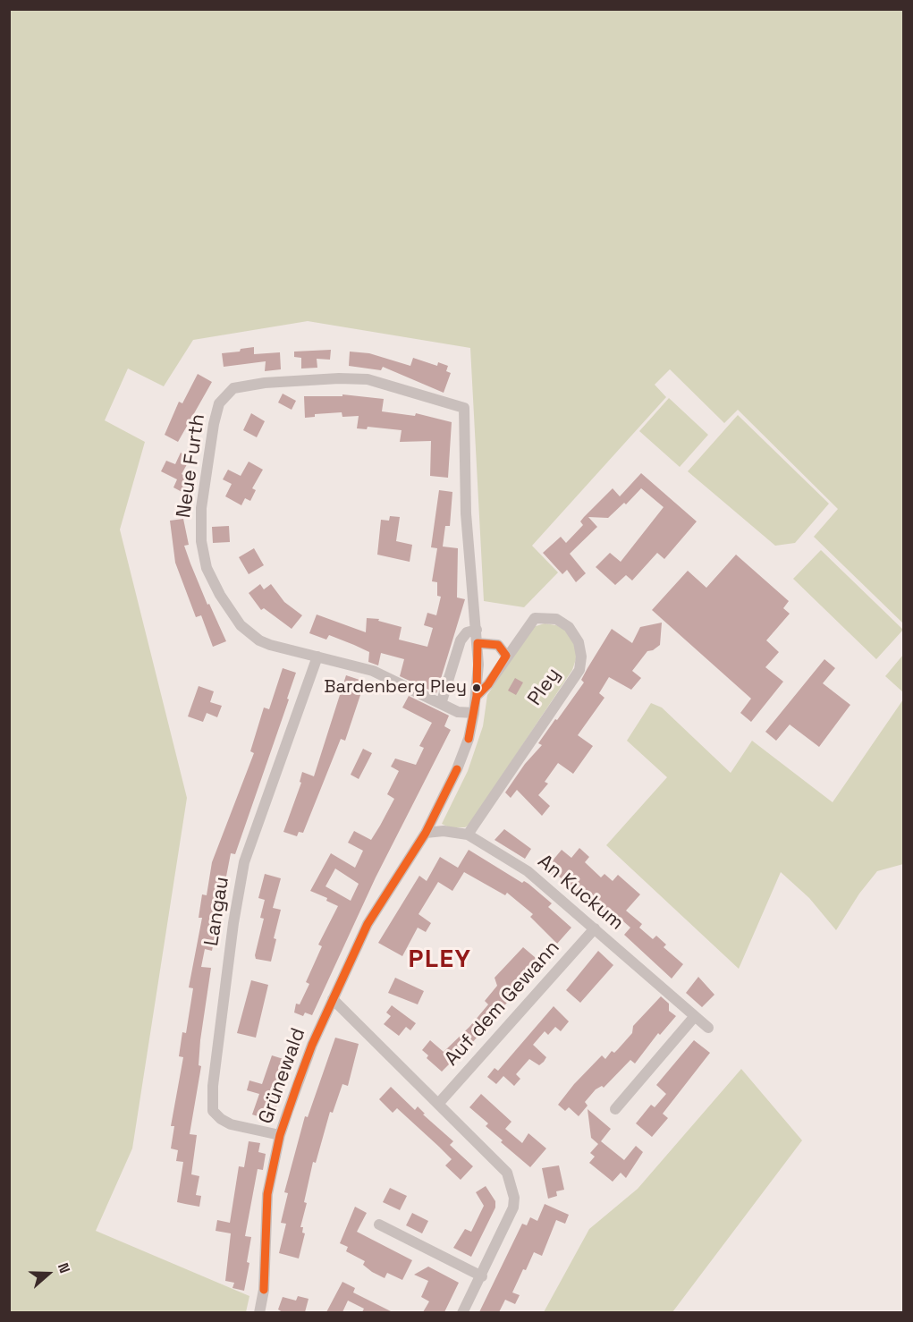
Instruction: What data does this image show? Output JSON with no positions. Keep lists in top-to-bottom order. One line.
{"streets":{"street":["Neue Furth","Pley","An Kuckum","Langau","Auf dem Gewann","Grünewald"]},"crossings":[["Neue Furth","Langau"],["Pley","An Kuckum"],["An Kuckum","Auf dem Gewann"],["An Kuckum","Grünewald"],["Langau","Grünewald"]],"districts":["PLEY"],"places":["Bardenberg Pley"],"north":"right"}
